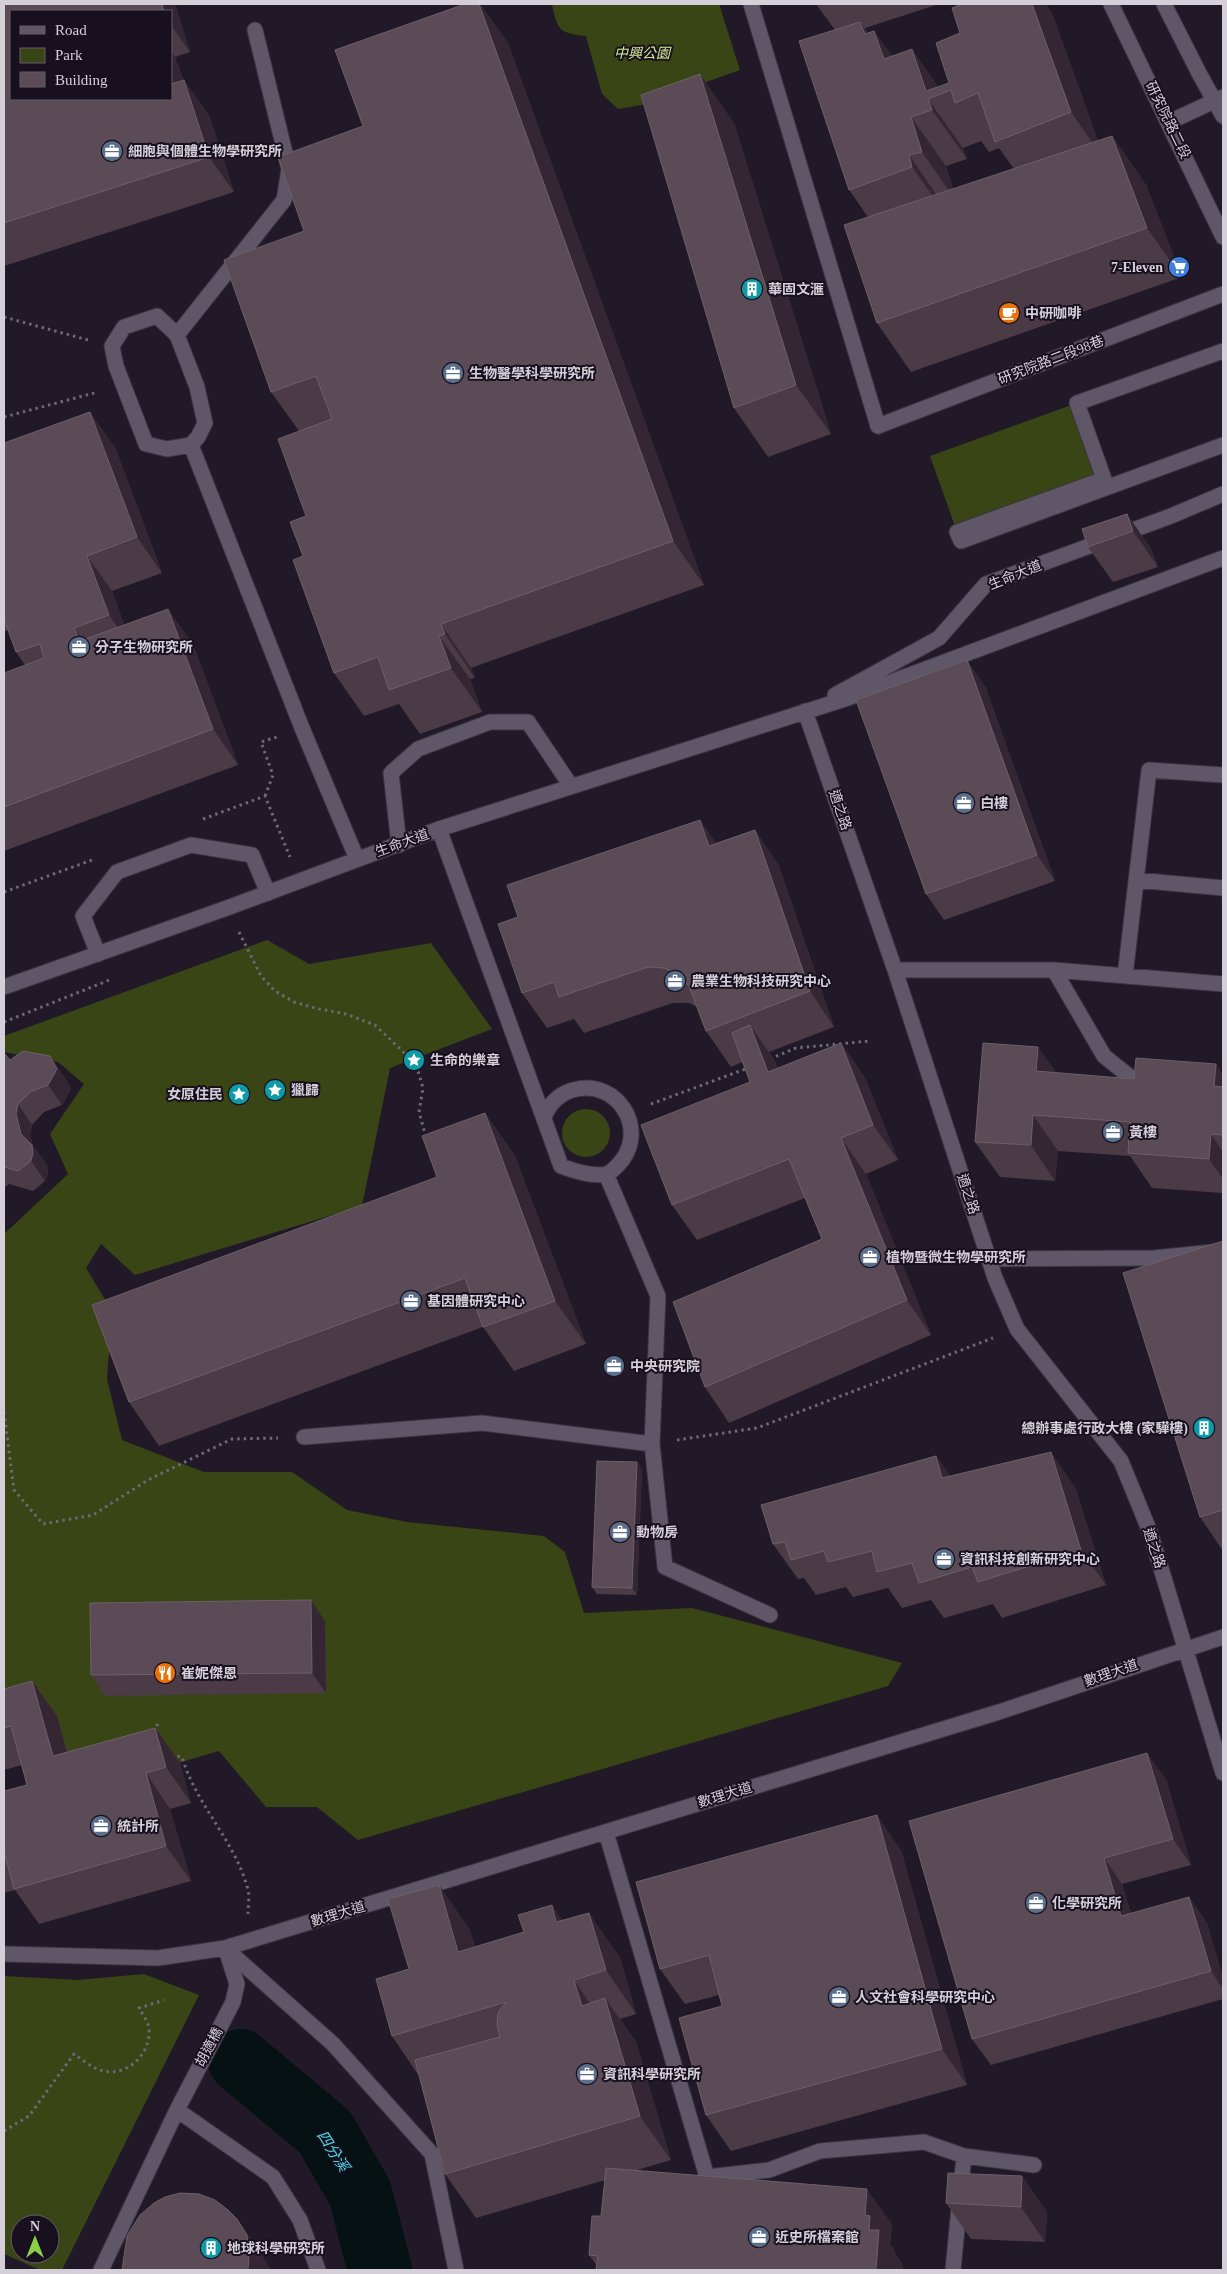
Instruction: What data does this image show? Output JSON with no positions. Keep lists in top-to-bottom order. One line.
{"streets":{"street":["研究院路二段","研究院路二段98巷","生命大道","適之路","數理大道","胡適橋"]},"crossings":[["生命大道","適之路"],["適之路","數理大道"],["數理大道","胡適橋"]],"water":["四分溪"],"parks":["中興公園"],"places":{"office":["細胞與個體生物學研究所","生物醫學科學研究所","分子生物研究所","白樓","農業生物科技研究中心","黃樓","植物暨微生物學研究所","基因體研究中心","中央研究院","動物房","資訊科技創新研究中心","統計所","化學研究所","人文社會科學研究中心","資訊科學研究所","近史所檔案館"],"supermarket":["7-Eleven"],"building":["華固文滙","總辦事處行政大樓 (家驊樓)","地球科學研究所"],"cafe":["中研咖啡"],"place":["生命的樂章","獵歸","女原住民"],"restaurant":["崔妮傑恩"]},"legend":["Road","Park","Building"],"north":"top"}
